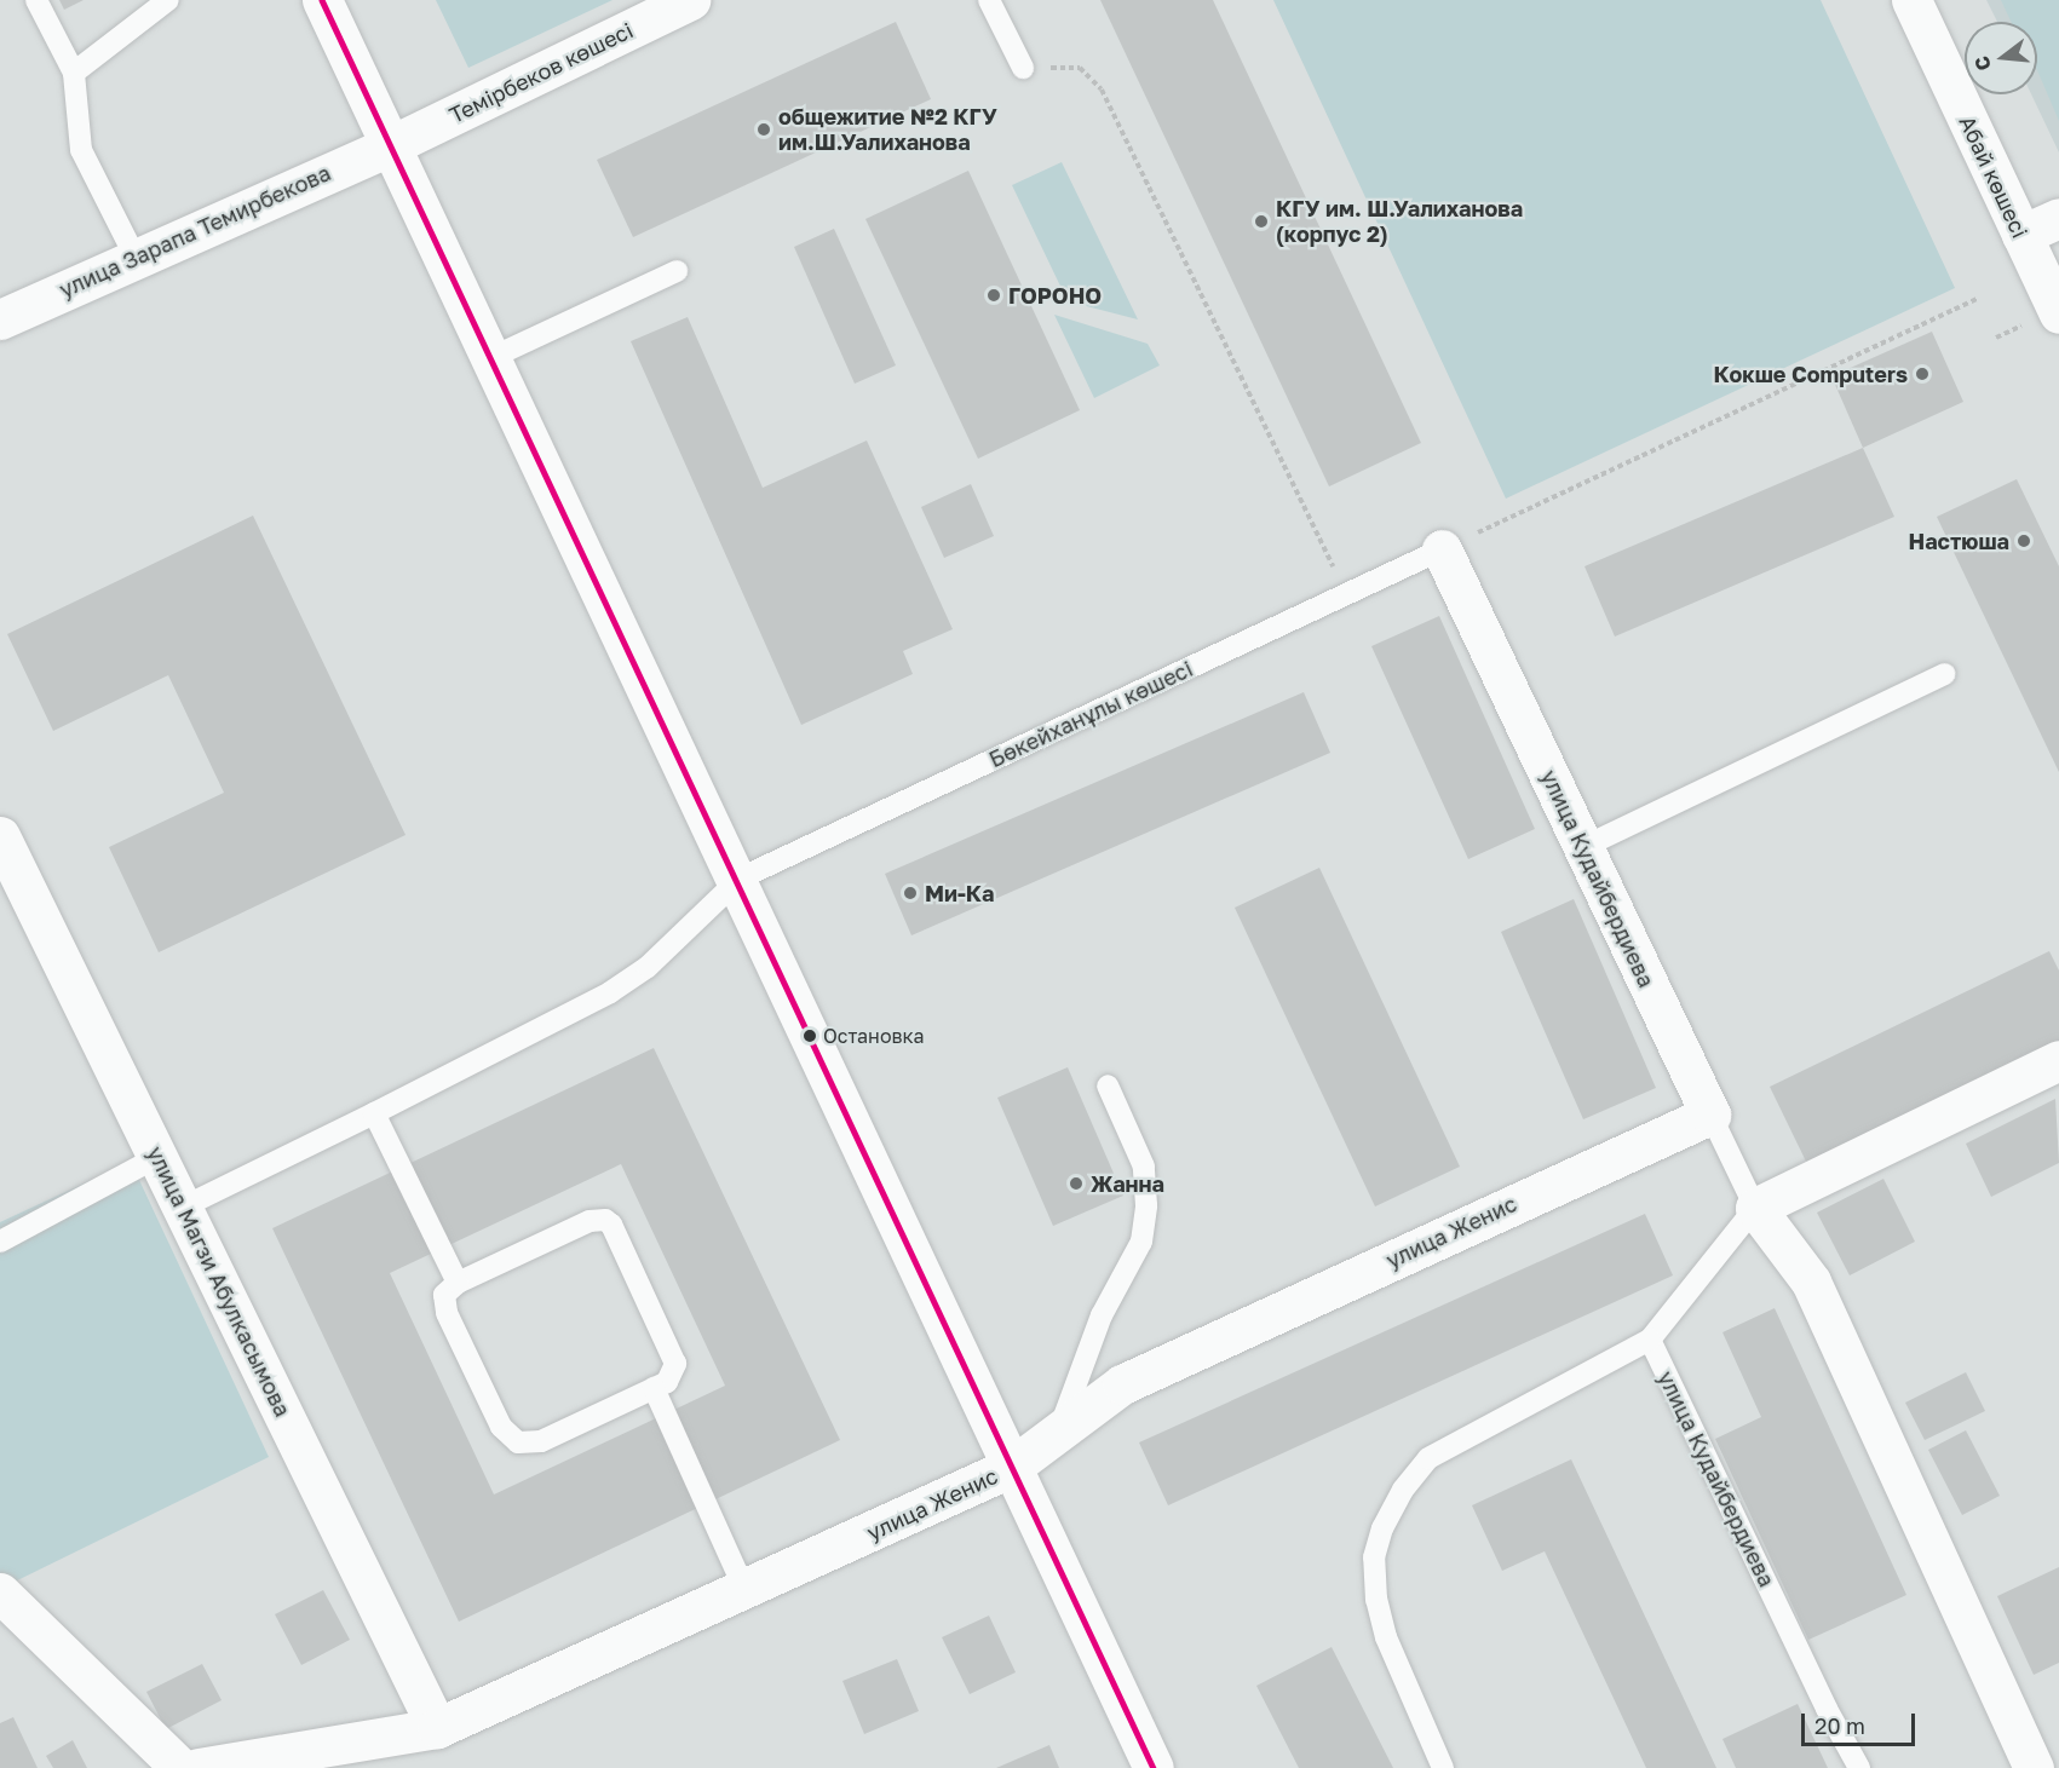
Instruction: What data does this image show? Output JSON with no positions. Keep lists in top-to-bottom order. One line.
{"streets":{"street":["Темірбеков көшесі","Абай көшесі","улица Зарапа Темирбекова","улица Кудайбердиева","улица Женис","улица Магзи Абулкасымова"],"lane":["Бөкейханұлы көшесі"]},"crossings":[["Темірбеков көшесі","улица Зарапа Темирбекова"],["Бөкейханұлы көшесі","улица Кудайбердиева"],["Бөкейханұлы көшесі","улица Магзи Абулкасымова"],["улица Кудайбердиева","улица Женис"],["улица Женис","улица Магзи Абулкасымова"]],"places":["общежитие №2 КГУ им.Ш.Уалиханова","КГУ им. Ш.Уалиханова (корпус 2)","ГОРОНО","Кокше Computers","Настюша","Ми-Ка","Остановка","Жанна"],"scale_bar":"20 m","north":"left"}
